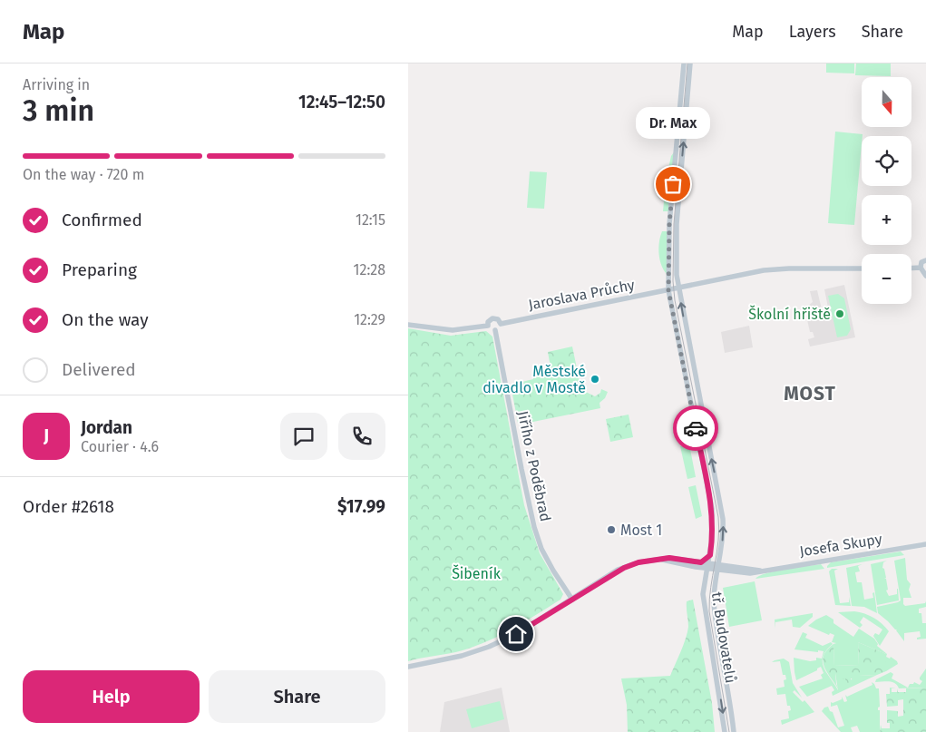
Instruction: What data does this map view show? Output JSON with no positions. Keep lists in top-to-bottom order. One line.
{"streets":{"street":["Jaroslava Průchy","Jiřího z Poděbrad","Josefa Skupy","tř. Budovatelů"]},"crossings":[["Jaroslava Průchy","Jiřího z Poděbrad"],["Jaroslava Průchy","tř. Budovatelů"],["Jiřího z Poděbrad","Josefa Skupy"],["Josefa Skupy","tř. Budovatelů"]],"districts":["MOST"],"parks":["Šibeník"],"places":["Dr. Max","Školní hřiště","Městské divadlo v Mostě","Most 1"],"north":"bottom","page":{"header":"Map","nav":["Map","Layers","Share"],"heading":["3 min","Arriving in","12:45–12:50"],"panel":["Jordan","Courier · 4.6","Order #2618","$17.99"],"map_buttons":["+","−"],"bubble":"Dr. Max","bar":"On the way · 720 m","list":[["Confirmed","12:15"],["Preparing","12:28"],["On the way","12:29"],"Delivered"],"round":"J","buttons":["Help","Share"]}}
